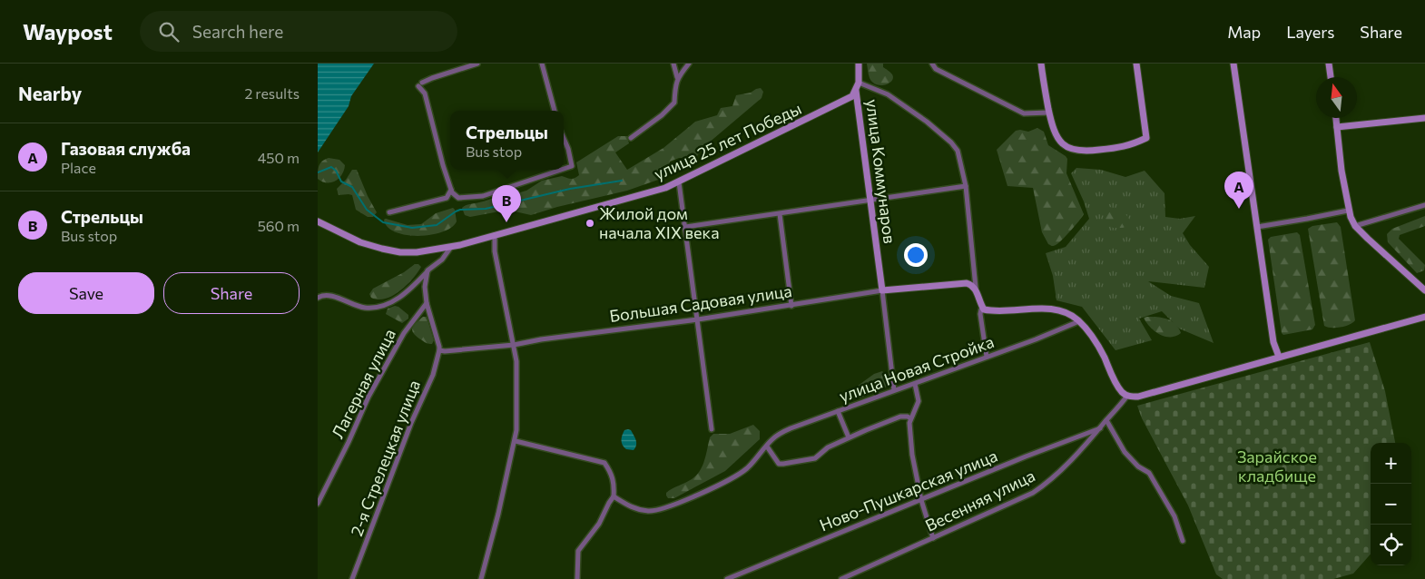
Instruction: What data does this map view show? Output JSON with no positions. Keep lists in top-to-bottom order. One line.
{"streets":{"street":["улица 25 лет Победы","улица Коммунаров","Большая Садовая улица","улица Новая Стройка","Лагерная улица","2-я Стрелецкая улица","Ново-Пушкарская улица","Весенняя улица"]},"crossings":[["улица 25 лет Победы","улица Коммунаров"],["улица Коммунаров","Большая Садовая улица"],["улица Коммунаров","улица Новая Стройка"],["Большая Садовая улица","2-я Стрелецкая улица"],["Ново-Пушкарская улица","Весенняя улица"]],"parks":["Зарайское кладбище"],"places":["Жилой дом начала XIX века"],"north":"top","page":{"header":"Waypost","search":"Search here","nav":["Map","Layers","Share"],"heading":["Nearby","2 results"],"popup":["Стрельцы","Bus stop"],"list":[{"mark":"A","name":"Газовая служба","note":"Place","value":"450 m"},{"mark":"B","name":"Стрельцы","note":"Bus stop","value":"560 m"}],"pins":["A","B"],"buttons":["Save","Share"],"map_buttons":["+","−"]}}
